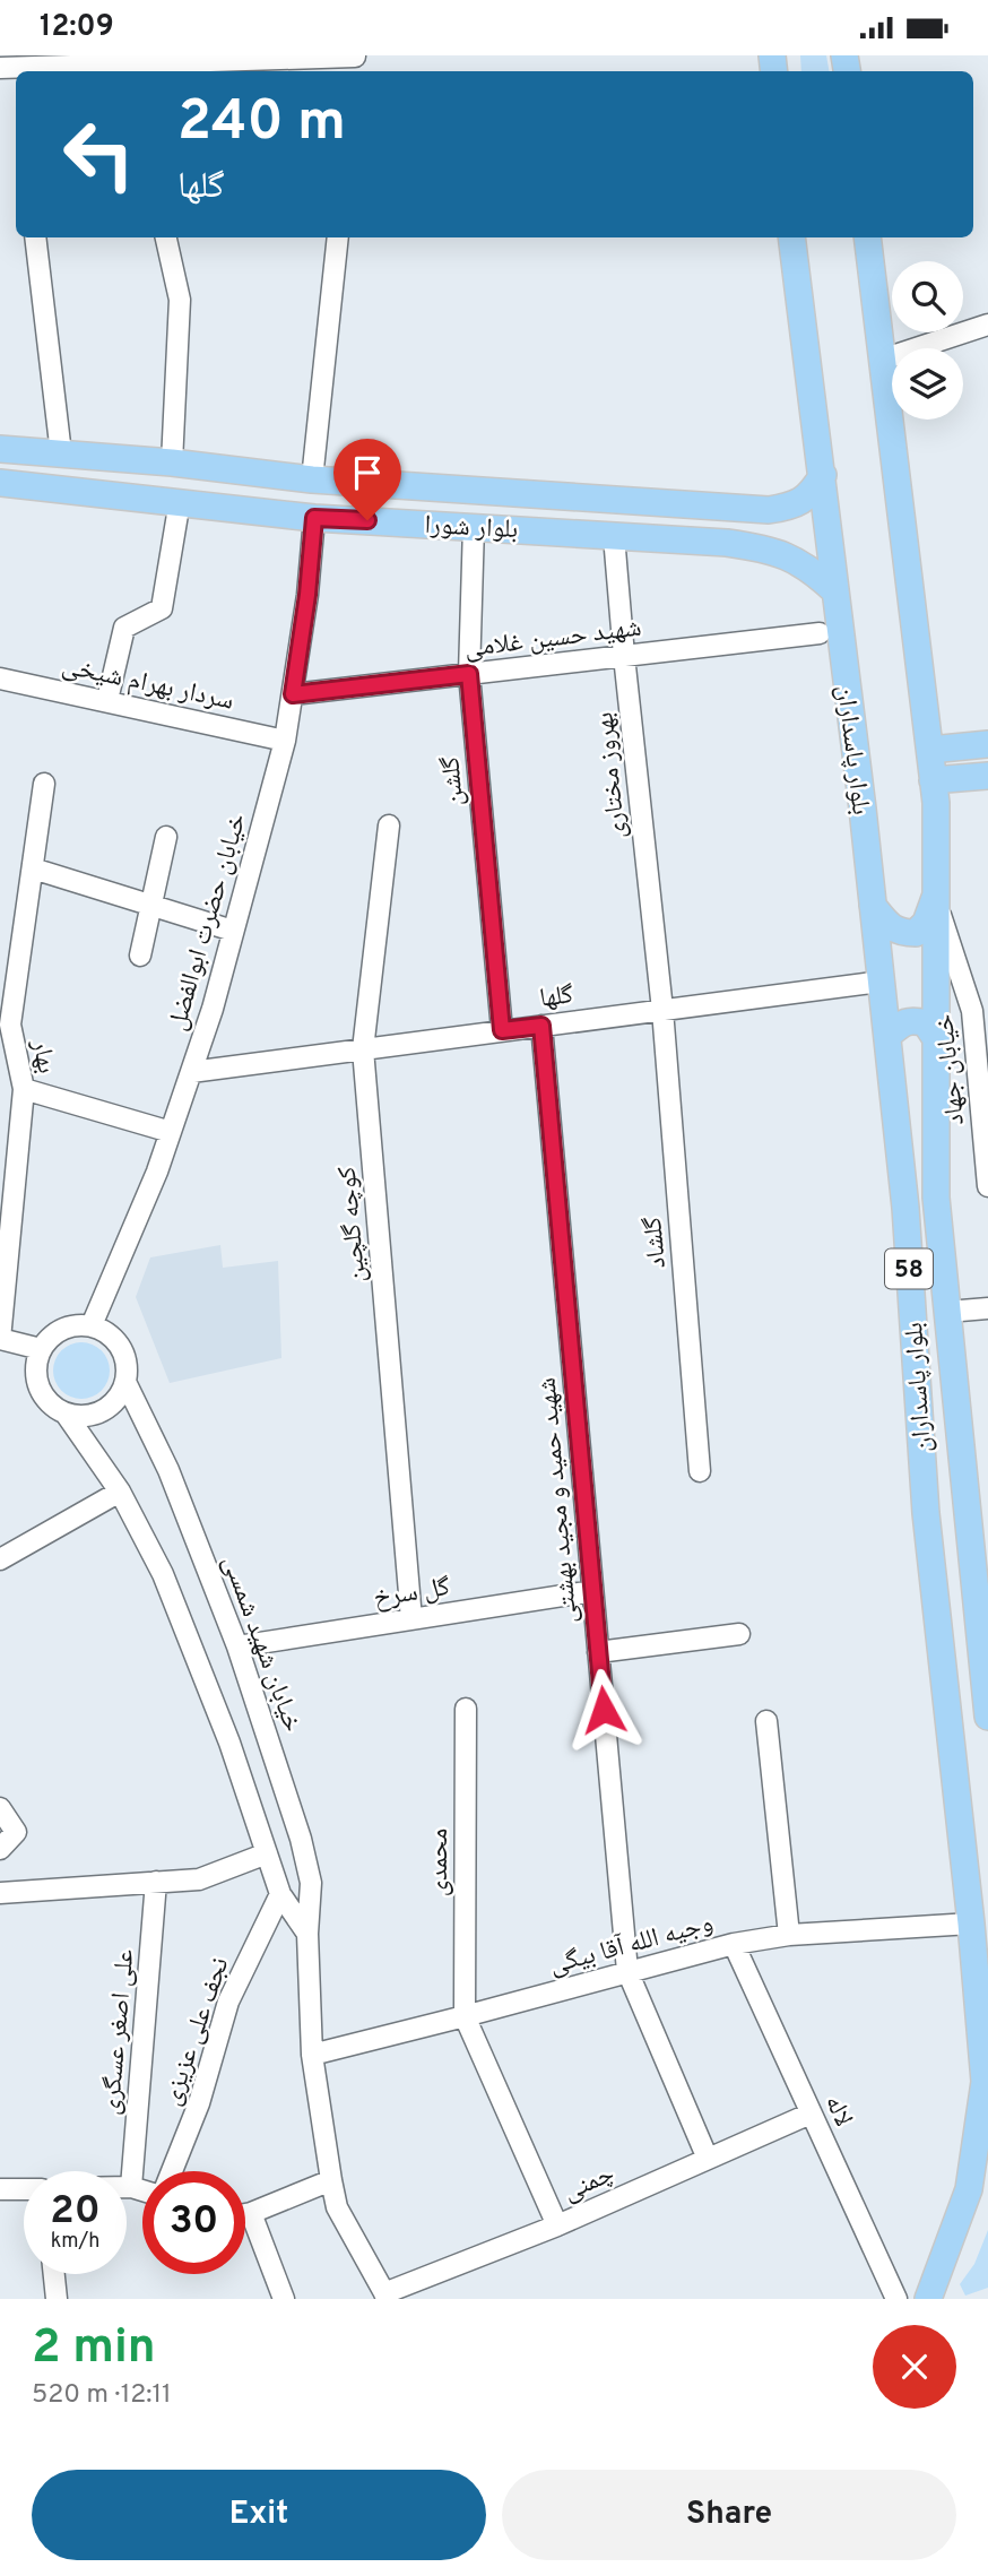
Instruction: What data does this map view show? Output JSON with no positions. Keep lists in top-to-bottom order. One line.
{"streets":{"main road":["بلوار شورا","بلوار پاسداران","58"],"street":["شهید حسین غلامی","سردار بهرام شیخی","بهروز مختاری","گلشن","خیابان حضرت ابوالفضل","گلها","بهار","خیابان جهاد","کوچه گلچین","گلشاد","شهید حمید و مجید بهشتی","گل سرخ","خیابان شهید شمسی","محمدی","وجیه الله آقا بیگی","نجف علی عزیزی","علی اصغر عسگری","لاله","چمنی"]},"crossings":[["بلوار شورا","بلوار پاسداران"],["بلوار شورا","بهروز مختاری"],["بلوار شورا","گلشن"],["بلوار شورا","خیابان حضرت ابوالفضل"],["شهید حسین غلامی","بهروز مختاری"],["شهید حسین غلامی","گلشن"],["شهید حسین غلامی","خیابان حضرت ابوالفضل"],["سردار بهرام شیخی","خیابان حضرت ابوالفضل"],["بلوار پاسداران","گلها"],["بلوار پاسداران","خیابان جهاد"],["بلوار پاسداران","وجیه الله آقا بیگی"],["بهروز مختاری","گلها"],["بهروز مختاری","گلشاد"],["گلشن","گلها"],["خیابان حضرت ابوالفضل","گلها"],["خیابان حضرت ابوالفضل","خیابان شهید شمسی"],["گلها","کوچه گلچین"],["گلها","گلشاد"],["گلها","شهید حمید و مجید بهشتی"],["کوچه گلچین","گل سرخ"],["شهید حمید و مجید بهشتی","گل سرخ"],["شهید حمید و مجید بهشتی","وجیه الله آقا بیگی"],["شهید حمید و مجید بهشتی","چمنی"],["گل سرخ","خیابان شهید شمسی"],["خیابان شهید شمسی","وجیه الله آقا بیگی"],["خیابان شهید شمسی","چمنی"],["محمدی","وجیه الله آقا بیگی"],["وجیه الله آقا بیگی","لاله"],["لاله","چمنی"]],"page":{"status":"12:09","turn":["240 m","گلها"],"speed":"20 km/h","limit":"30","heading":["2 min","520 m · 12:11"],"buttons":["Exit","Share"]}}
